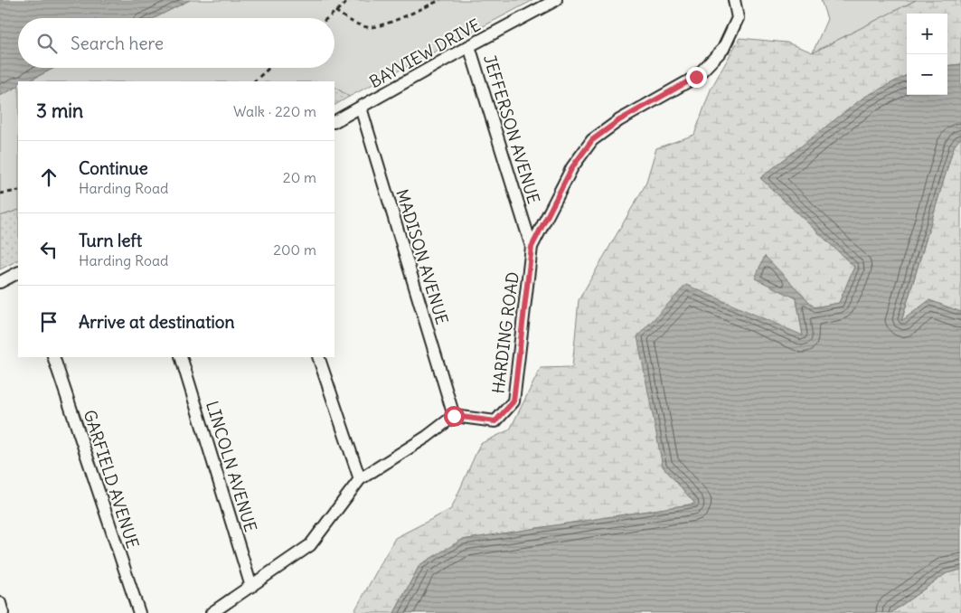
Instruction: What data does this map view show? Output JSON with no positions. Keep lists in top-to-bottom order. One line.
{"streets":{"street":["BAYVIEW DRIVE","JEFFERSON AVENUE","MADISON AVENUE","HARDING ROAD","LINCOLN AVENUE","GARFIELD AVENUE"]},"crossings":[["BAYVIEW DRIVE","JEFFERSON AVENUE"],["BAYVIEW DRIVE","MADISON AVENUE"],["JEFFERSON AVENUE","HARDING ROAD"],["MADISON AVENUE","HARDING ROAD"]],"page":{"map_buttons":["+","−"],"search":"Search here","heading":["3 min","Walk · 220 m"],"list":[["Continue","Harding Road","20 m"],["Turn left","Harding Road","200 m"],"Arrive at destination"]}}
